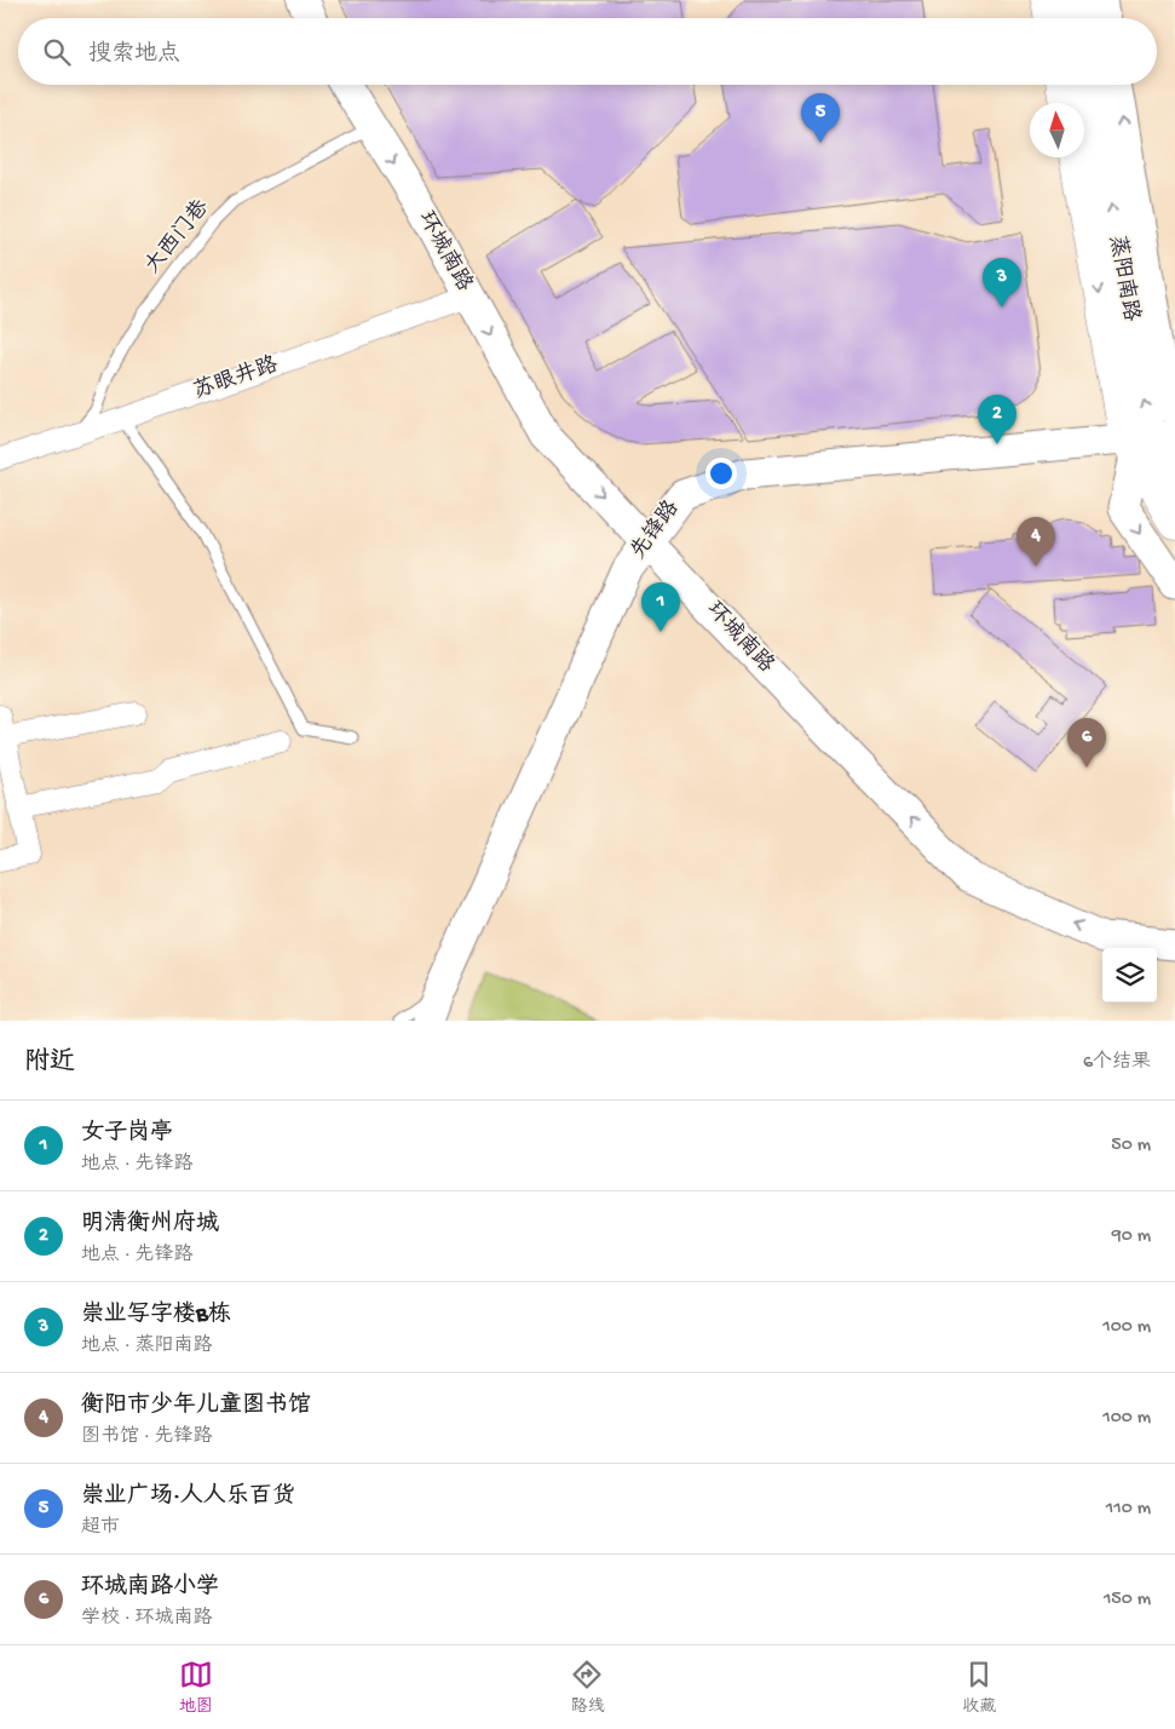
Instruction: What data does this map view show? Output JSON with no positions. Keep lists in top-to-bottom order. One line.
{"streets":{"main road":["蒸阳南路"],"street":["环城南路","苏眼井路","先锋路"],"lane":["大西门巷"]},"crossings":[["大西门巷","环城南路"],["大西门巷","苏眼井路"],["环城南路","苏眼井路"],["环城南路","先锋路"],["蒸阳南路","先锋路"]],"north":"top","page":{"search":"搜索地点","pins":["5","3","2","4","1","6"],"heading":["附近","6个结果"],"list":[{"mark":"1","name":"女子岗亭","note":"地点 · 先锋路","value":"50 m"},{"mark":"2","name":"明清衡州府城","note":"地点 · 先锋路","value":"90 m"},{"mark":"3","name":"崇业写字楼B栋","note":"地点 · 蒸阳南路","value":"100 m"},{"mark":"4","name":"衡阳市少年儿童图书馆","note":"图书馆 · 先锋路","value":"100 m"},{"mark":"5","name":"崇业广场·人人乐百货","note":"超市","value":"110 m"},{"mark":"6","name":"环城南路小学","note":"学校 · 环城南路","value":"150 m"}],"nav":["地图","路线","收藏"]}}
